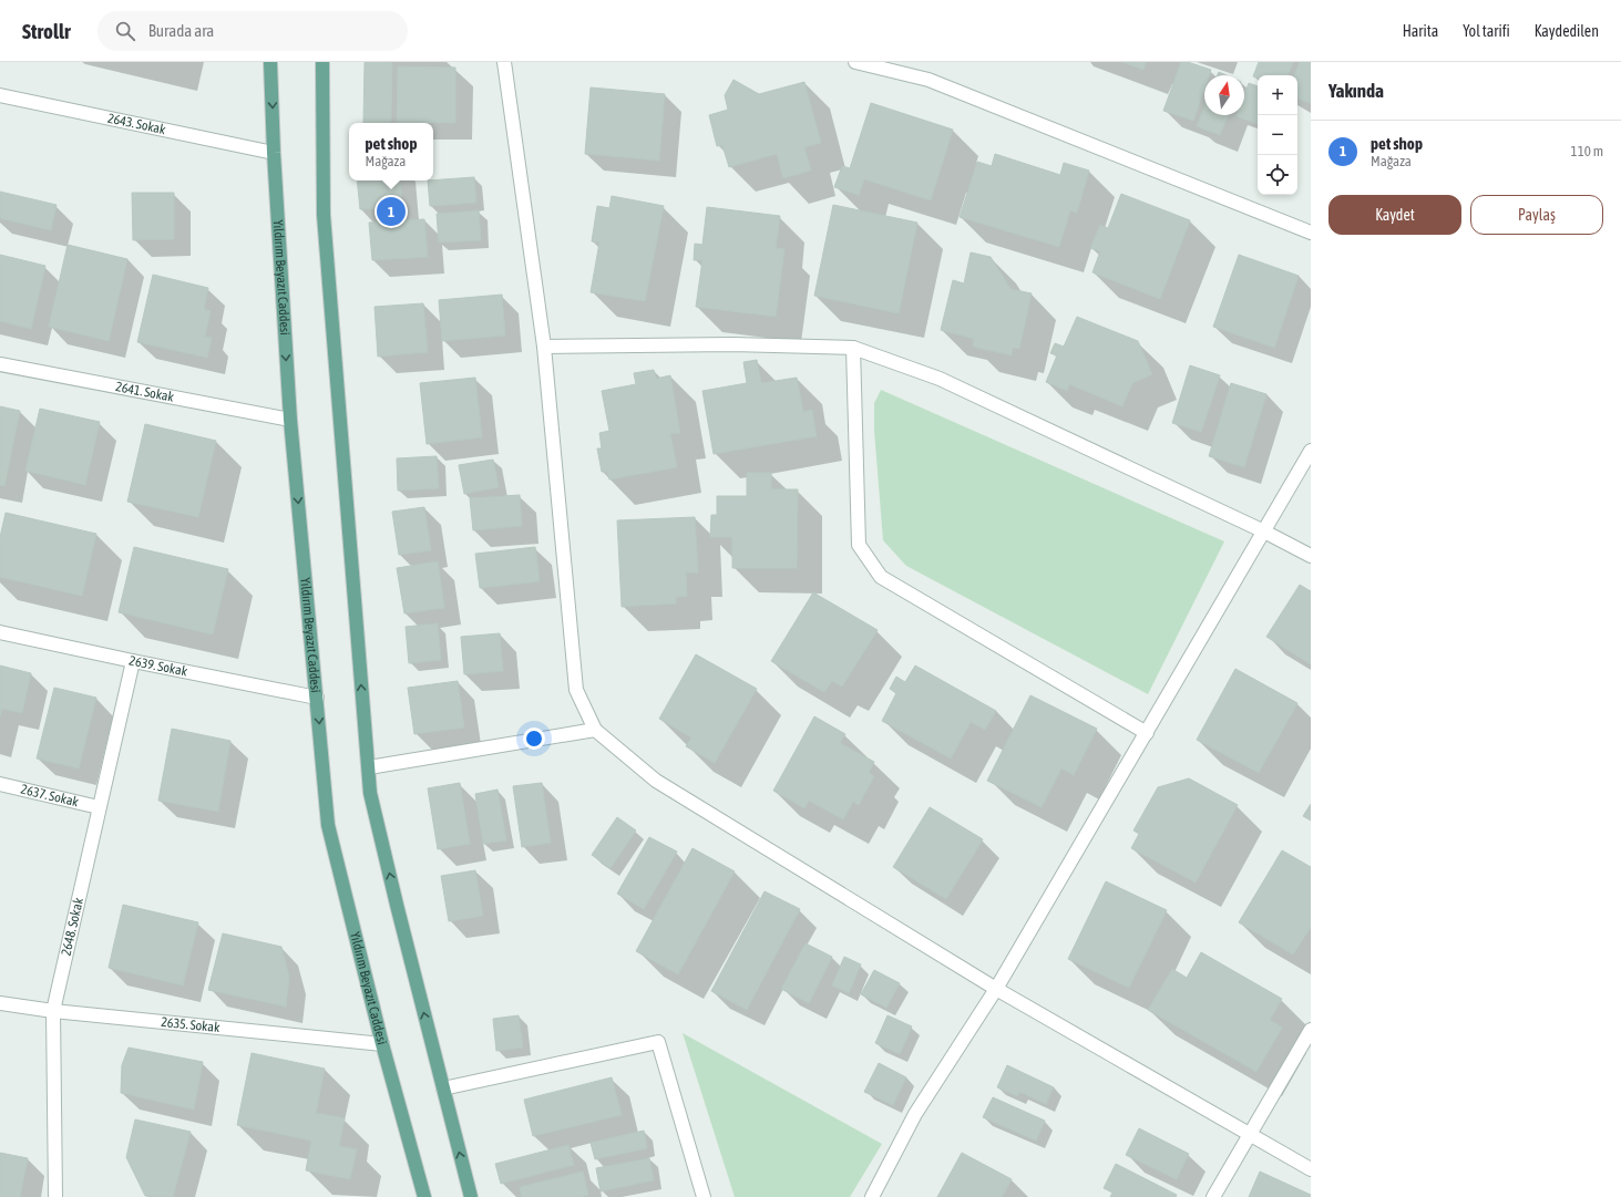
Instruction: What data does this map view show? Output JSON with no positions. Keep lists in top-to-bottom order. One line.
{"streets":{"main road":["Yıldırım Beyazıt Caddesi"],"street":["2643. Sokak","2641. Sokak","2639. Sokak","2637. Sokak","2648. Sokak","2635. Sokak"]},"crossings":[["2643. Sokak","Yıldırım Beyazıt Caddesi"],["Yıldırım Beyazıt Caddesi","2641. Sokak"],["Yıldırım Beyazıt Caddesi","2639. Sokak"],["Yıldırım Beyazıt Caddesi","2635. Sokak"],["2639. Sokak","2648. Sokak"],["2637. Sokak","2648. Sokak"],["2648. Sokak","2635. Sokak"]],"north":"top","page":{"header":"Strollr","search":"Burada ara","nav":["Harita","Yol tarifi","Kaydedilen"],"heading":"Yakında","map_buttons":["+","−"],"list":[{"mark":"1","name":"pet shop","note":"Mağaza","value":"110 m"}],"popup":["pet shop","Mağaza"],"buttons":["Kaydet","Paylaş"],"pins":"1"}}
